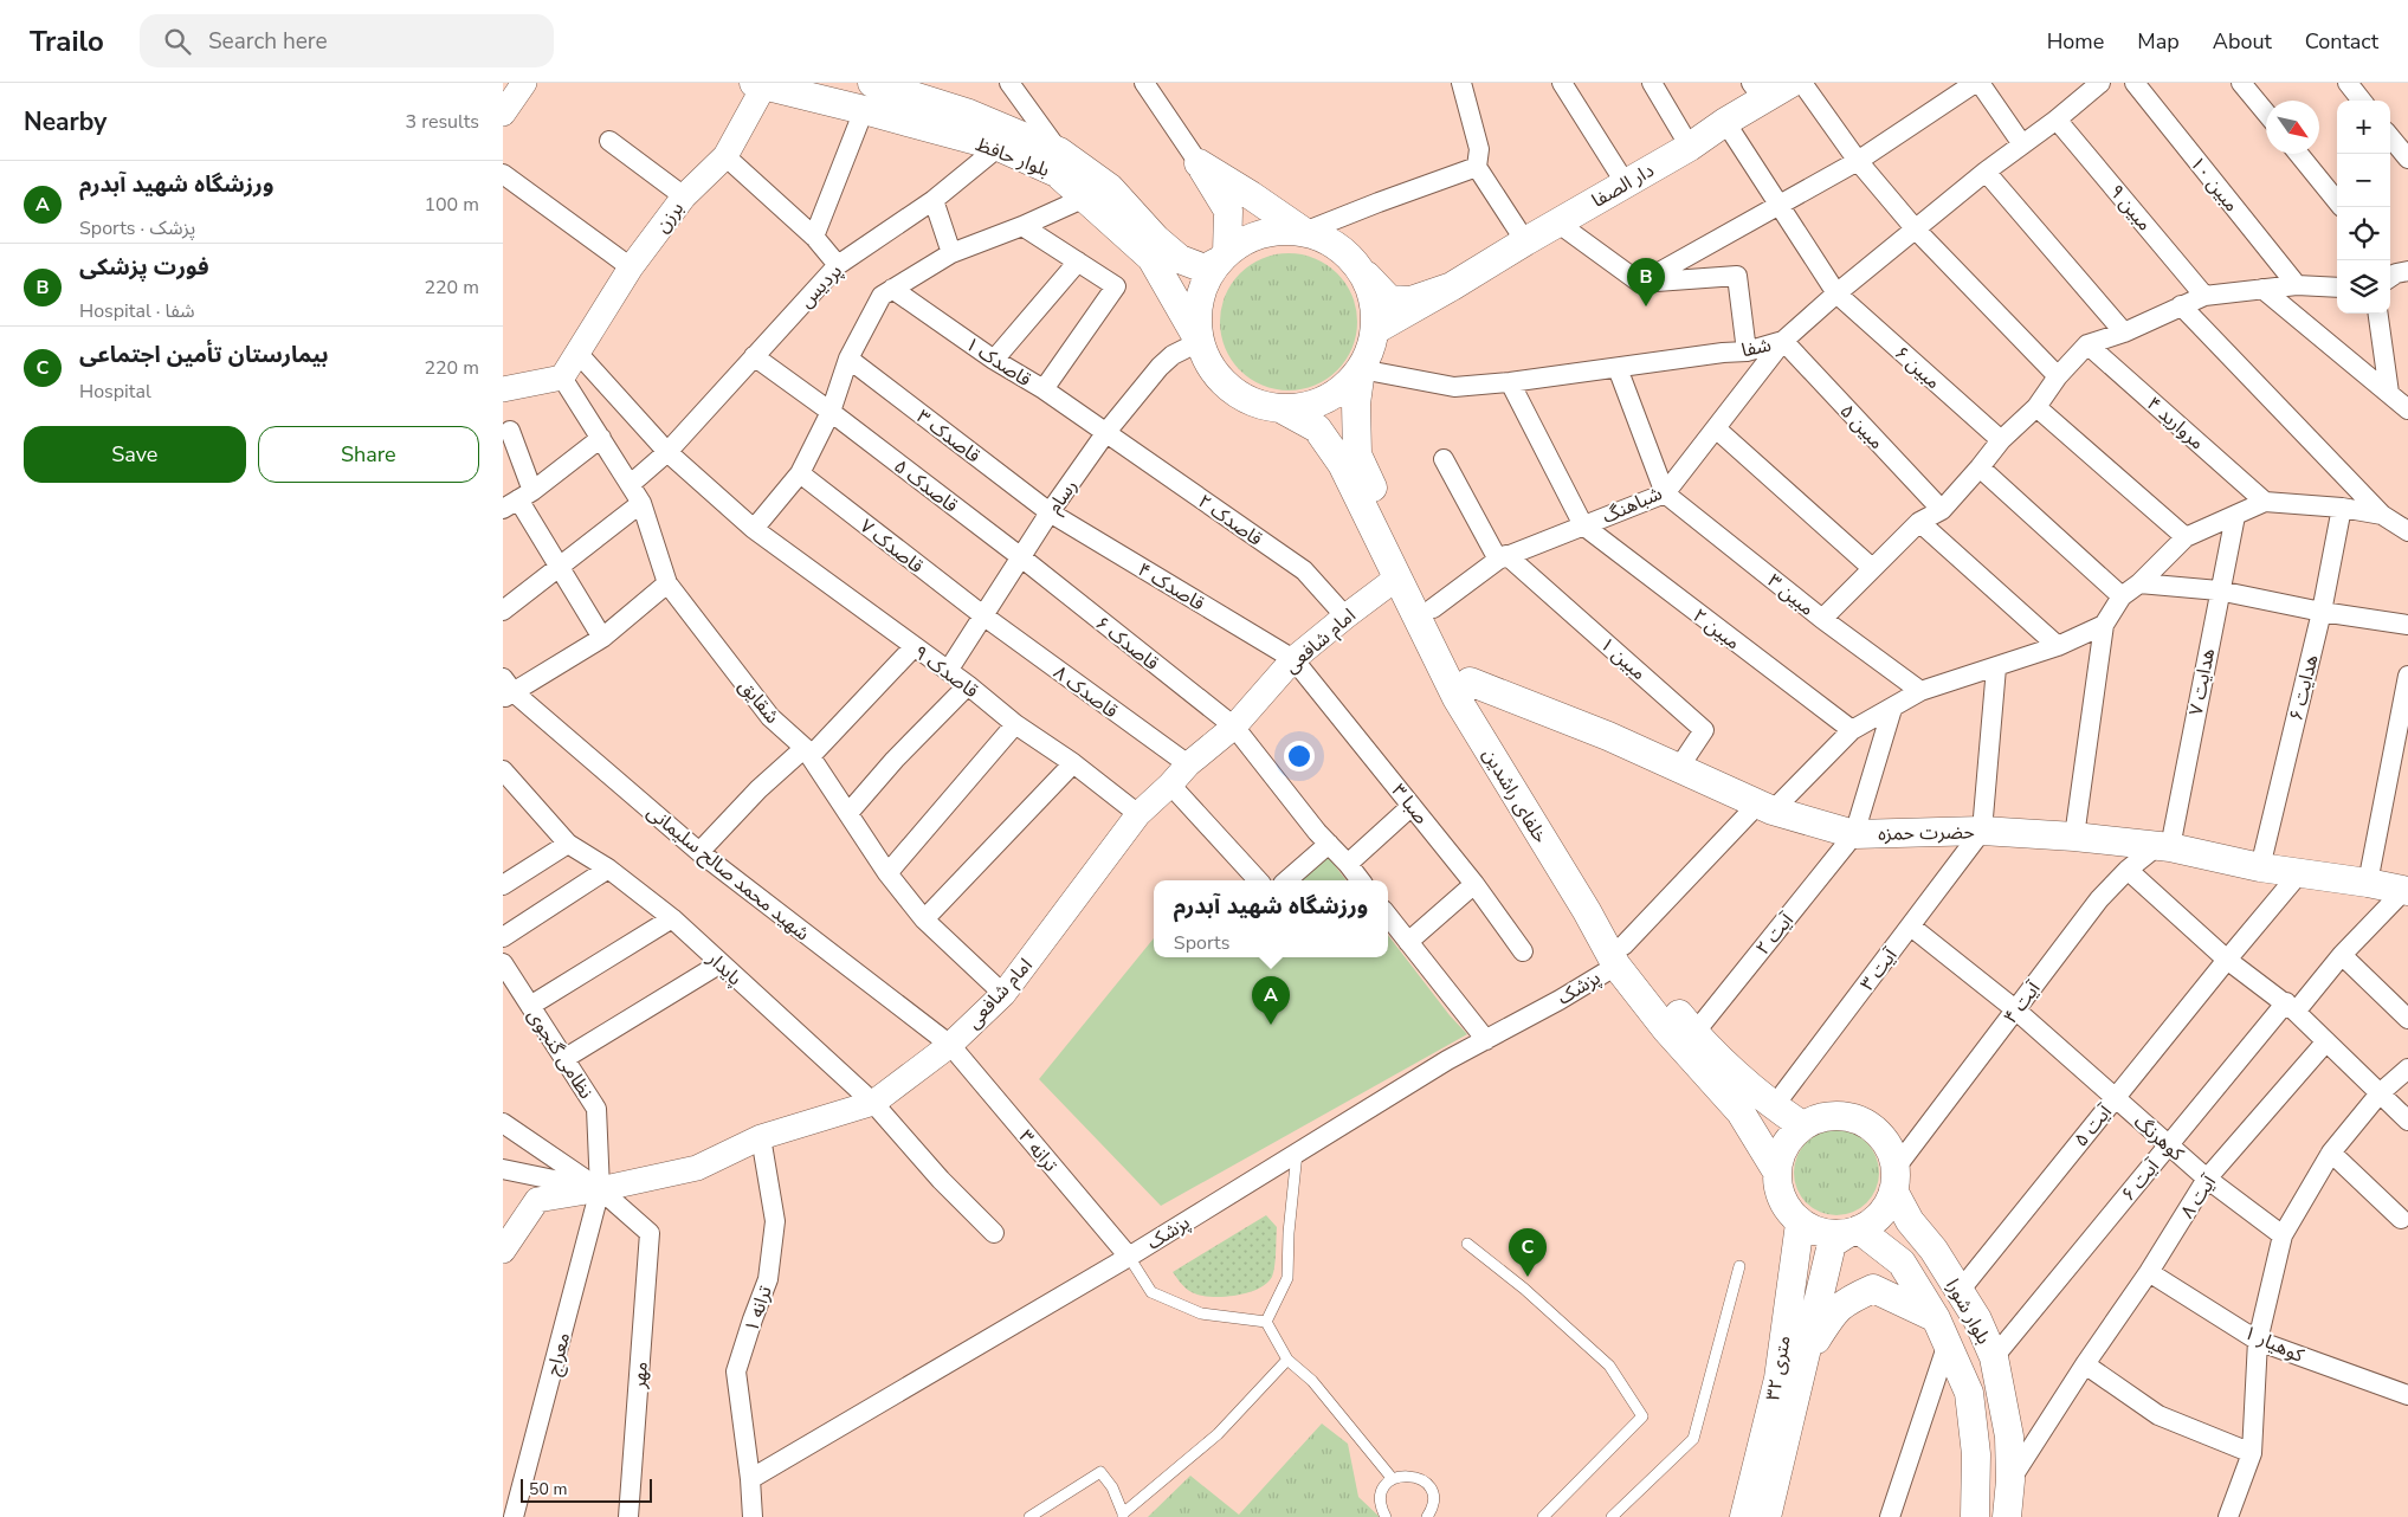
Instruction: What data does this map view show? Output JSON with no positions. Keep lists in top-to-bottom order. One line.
{"streets":{"main road":["بلوار حافظ","دار الصفا","خلفای راشدین","حضرت حمزه","بلوار شورا","۳۲ متری"],"street":["مبین ۱۰","مبین ۹","برزن","پردیس","شفا","قاصدک ۱","مبین ۶","مروارید ۴","مبین ۵","قاصدک ۳","قاصدک ۵","رسام","شباهنگ","قاصدک ۲","قاصدک ۷","قاصدک ۴","مبین ۳","مبین ۲","امام شافعی","قاصدک ۶","مبین ۱","قاصدک ۹","هدایت ۷","هدایت ۶","قاصدک ۸","شقایق","صبا ۳","شهید محمد صالح سلیمانی","آیت ۲","پایدار","آیت ۳","پزشک","آیت ۴","نظامی گنجوی","آیت ۵","کوهرنگ","ترانه ۳","آیت ۶","آیت ۸","ترانه ۱","کوهیار ۱","معراج","مهر"]},"crossings":[["بلوار حافظ","برزن"],["بلوار حافظ","پردیس"],["بلوار حافظ","شفا"],["بلوار حافظ","رسام"],["بلوار حافظ","خلفای راشدین"],["دار الصفا","مبین ۶"],["مبین ۹","شفا"],["برزن","قاصدک ۹"],["برزن","شقایق"],["پردیس","قاصدک ۵"],["پردیس","قاصدک ۹"],["پردیس","شقایق"],["شفا","مبین ۶"],["شفا","مبین ۵"],["شفا","رسام"],["شفا","شباهنگ"],["شفا","خلفای راشدین"],["قاصدک ۱","رسام"],["قاصدک ۱","قاصدک ۲"],["مبین ۵","شباهنگ"],["قاصدک ۳","رسام"],["قاصدک ۳","قاصدک ۴"],["قاصدک ۵","رسام"],["قاصدک ۵","قاصدک ۶"],["رسام","قاصدک ۲"],["رسام","قاصدک ۷"],["رسام","قاصدک ۴"],["رسام","قاصدک ۶"],["رسام","قاصدک ۹"],["رسام","قاصدک ۸"],["رسام","خلفای راشدین"],["شباهنگ","مبین ۳"],["شباهنگ","مبین ۲"],["شباهنگ","مبین ۱"],["شباهنگ","خلفای راشدین"],["قاصدک ۲","امام شافعی"],["قاصدک ۷","قاصدک ۸"],["قاصدک ۴","امام شافعی"],["قاصدک ۴","صبا ۳"],["مبین ۳","پزشک"],["مبین ۲","پزشک"],["امام شافعی","قاصدک ۶"],["امام شافعی","قاصدک ۹"],["امام شافعی","قاصدک ۸"],["امام شافعی","شقایق"],["امام شافعی","خلفای راشدین"],["امام شافعی","صبا ۳"],["امام شافعی","شهید محمد صالح سلیمانی"],["امام شافعی","پایدار"],["امام شافعی","نظامی گنجوی"],["امام شافعی","ترانه ۳"],["امام شافعی","ترانه ۱"],["امام شافعی","معراج"],["امام شافعی","مهر"],["مبین ۱","حضرت حمزه"],["هدایت ۷","حضرت حمزه"],["هدایت ۷","آیت ۴"],["هدایت ۶","حضرت حمزه"],["خلفای راشدین","حضرت حمزه"],["خلفای راشدین","آیت ۲"],["خلفای راشدین","آیت ۳"],["خلفای راشدین","پزشک"],["خلفای راشدین","آیت ۴"],["خلفای راشدین","بلوار شورا"],["خلفای راشدین","۳۲ متری"],["حضرت حمزه","آیت ۲"],["حضرت حمزه","آیت ۳"],["حضرت حمزه","پزشک"],["حضرت حمزه","آیت ۴"],["حضرت حمزه","آیت ۵"],["حضرت حمزه","آیت ۶"],["شهید محمد صالح سلیمانی","ترانه ۳"],["آیت ۳","کوهرنگ"],["پزشک","ترانه ۳"],["پزشک","ترانه ۱"],["آیت ۴","کوهرنگ"],["آیت ۴","بلوار شورا"],["آیت ۴","۳۲ متری"],["نظامی گنجوی","معراج"],["نظامی گنجوی","مهر"],["آیت ۵","کوهرنگ"],["آیت ۵","بلوار شورا"],["کوهرنگ","آیت ۶"],["کوهرنگ","آیت ۸"],["آیت ۶","بلوار شورا"],["آیت ۸","بلوار شورا"],["آیت ۸","کوهیار ۱"],["بلوار شورا","۳۲ متری"],["معراج","مهر"]],"scale_bar":"50 m","north":"bottom right","page":{"header":"Trailo","search":"Search here","nav":["Home","Map","About","Contact"],"heading":["Nearby","3 results"],"map_buttons":["+","−"],"list":[{"mark":"A","name":"ورزشگاه شهید آبدرم","note":"Sports · پزشک","value":"100 m"},{"mark":"B","name":"فورت پزشکی","note":"Hospital · شفا","value":"220 m"},{"mark":"C","name":"بیمارستان تأمین اجتماعی","note":"Hospital","value":"220 m"}],"pins":["B","A","C"],"buttons":["Save","Share"],"popup":["ورزشگاه شهید آبدرم","Sports"],"scale":"50 m"}}
